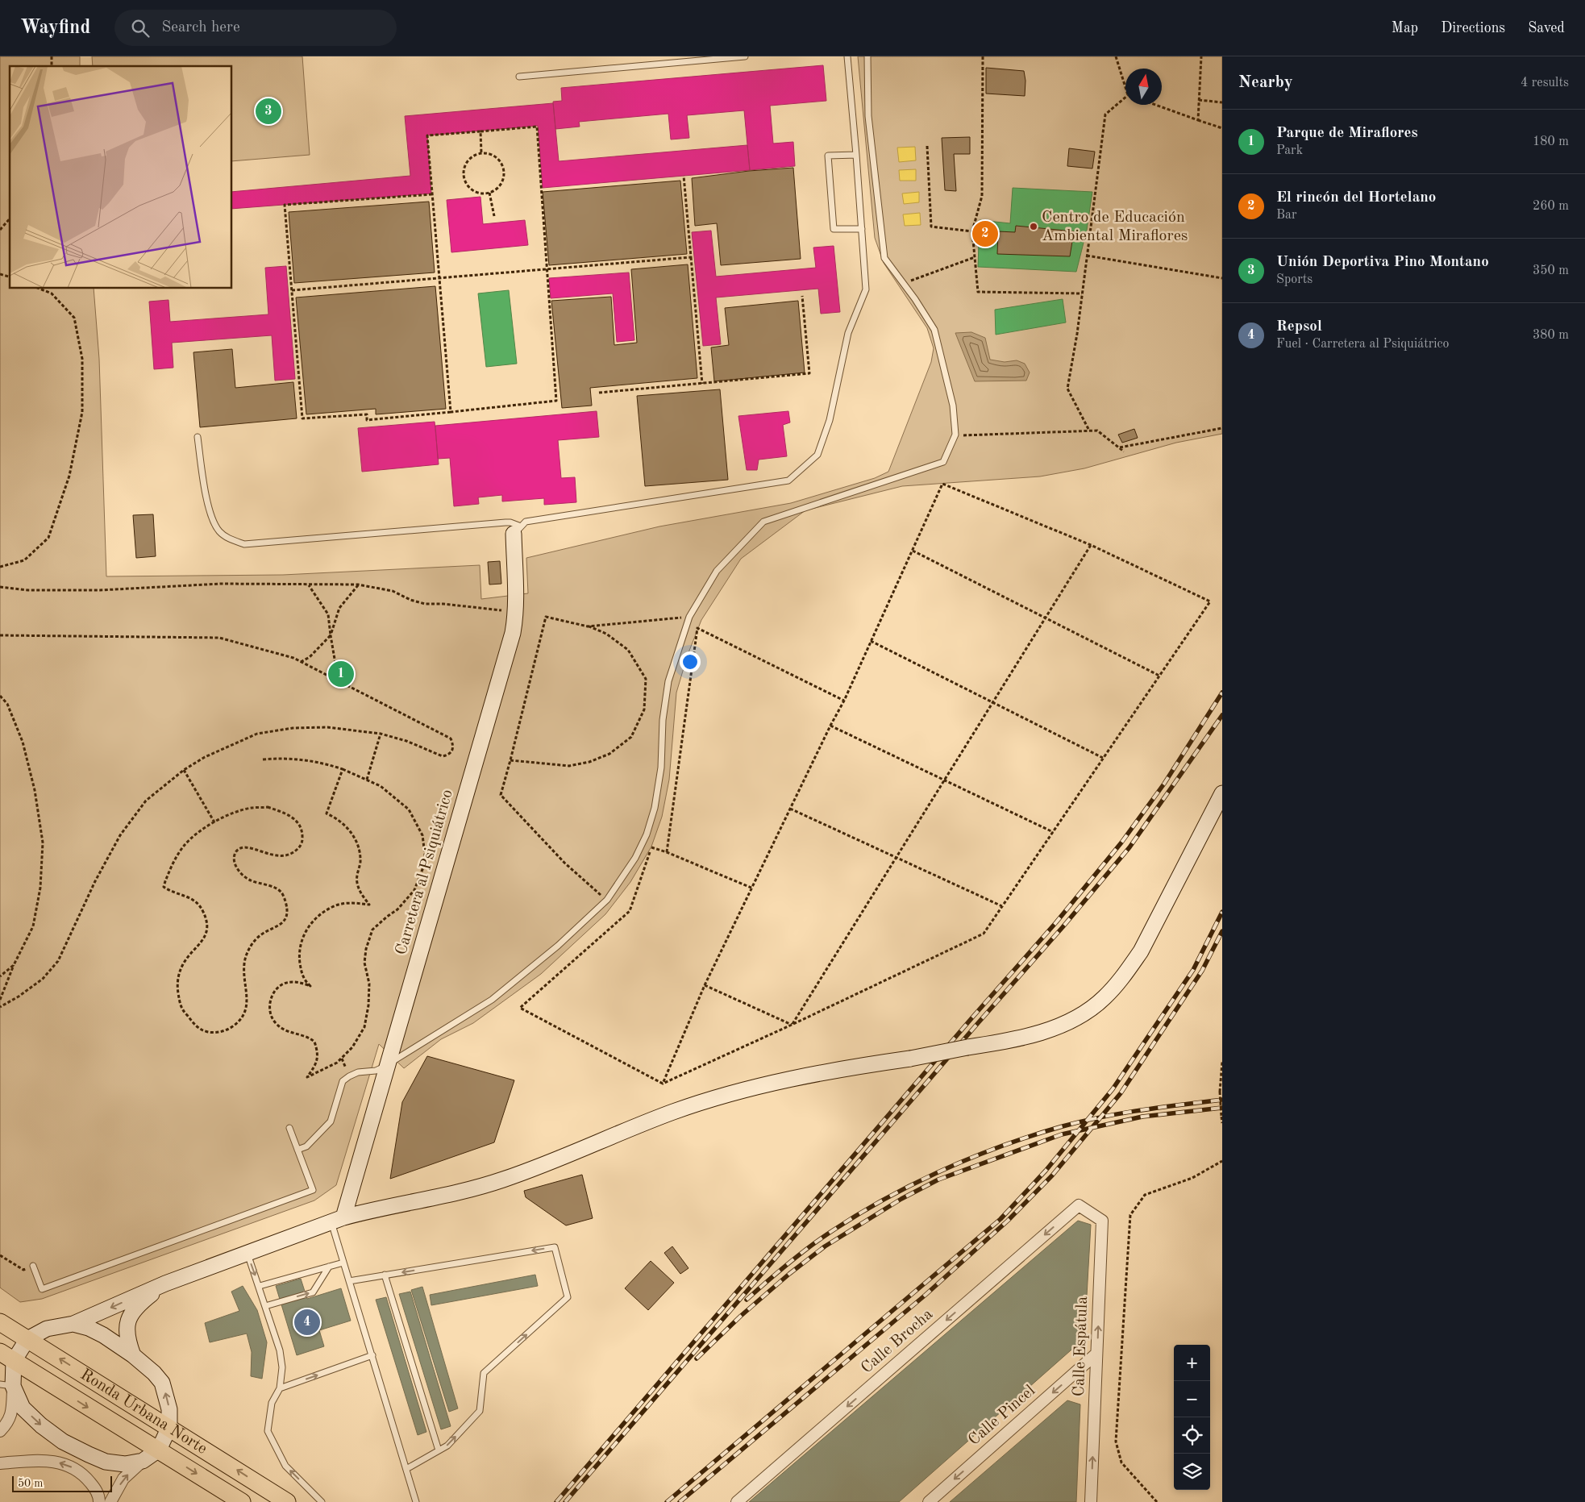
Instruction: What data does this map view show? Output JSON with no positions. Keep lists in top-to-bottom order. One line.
{"streets":{"main road":["Ronda Urbana Norte"],"street":["Carretera al Psiquiátrico","Calle Brocha","Calle Espátula","Calle Pincel"]},"crossings":[["Calle Brocha","Calle Espátula"],["Calle Espátula","Calle Pincel"]],"one_way":["Calle Brocha","Calle Espátula","Calle Pincel"],"places":["Centro de Educación Ambiental Miraflores"],"scale_bar":"50 m","north":"top","page":{"header":"Wayfind","search":"Search here","nav":["Map","Directions","Saved"],"heading":["Nearby","4 results"],"pins":["3","2","1","4"],"list":[{"mark":"1","name":"Parque de Miraflores","note":"Park","value":"180 m"},{"mark":"2","name":"El rincón del Hortelano","note":"Bar","value":"260 m"},{"mark":"3","name":"Unión Deportiva Pino Montano","note":"Sports","value":"350 m"},{"mark":"4","name":"Repsol","note":"Fuel · Carretera al Psiquiátrico","value":"380 m"}],"map_buttons":["+","−"],"scale":"50 m"}}
